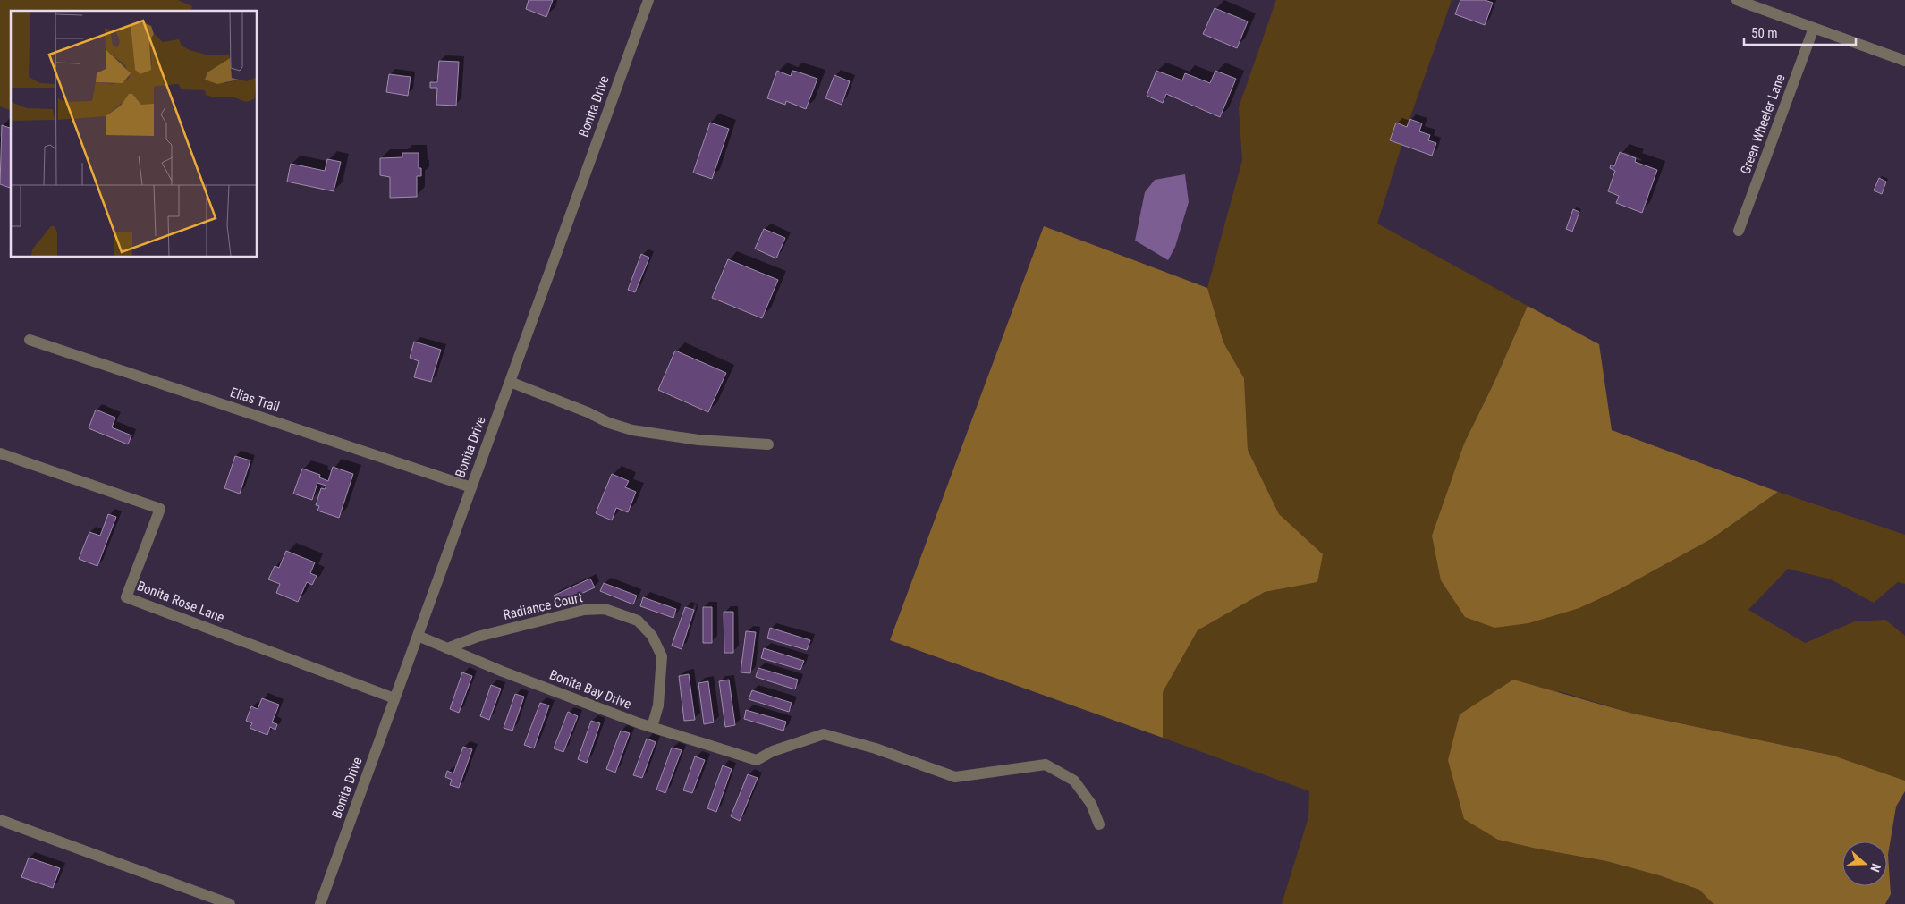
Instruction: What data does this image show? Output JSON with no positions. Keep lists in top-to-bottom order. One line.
{"streets":{"street":["Bonita Drive","Green Wheeler Lane","Elias Trail","Bonita Rose Lane","Radiance Court","Bonita Bay Drive"]},"crossings":[["Bonita Drive","Elias Trail"],["Bonita Drive","Bonita Rose Lane"],["Bonita Drive","Bonita Bay Drive"],["Radiance Court","Bonita Bay Drive"]],"scale_bar":"50 m","north":"right"}
